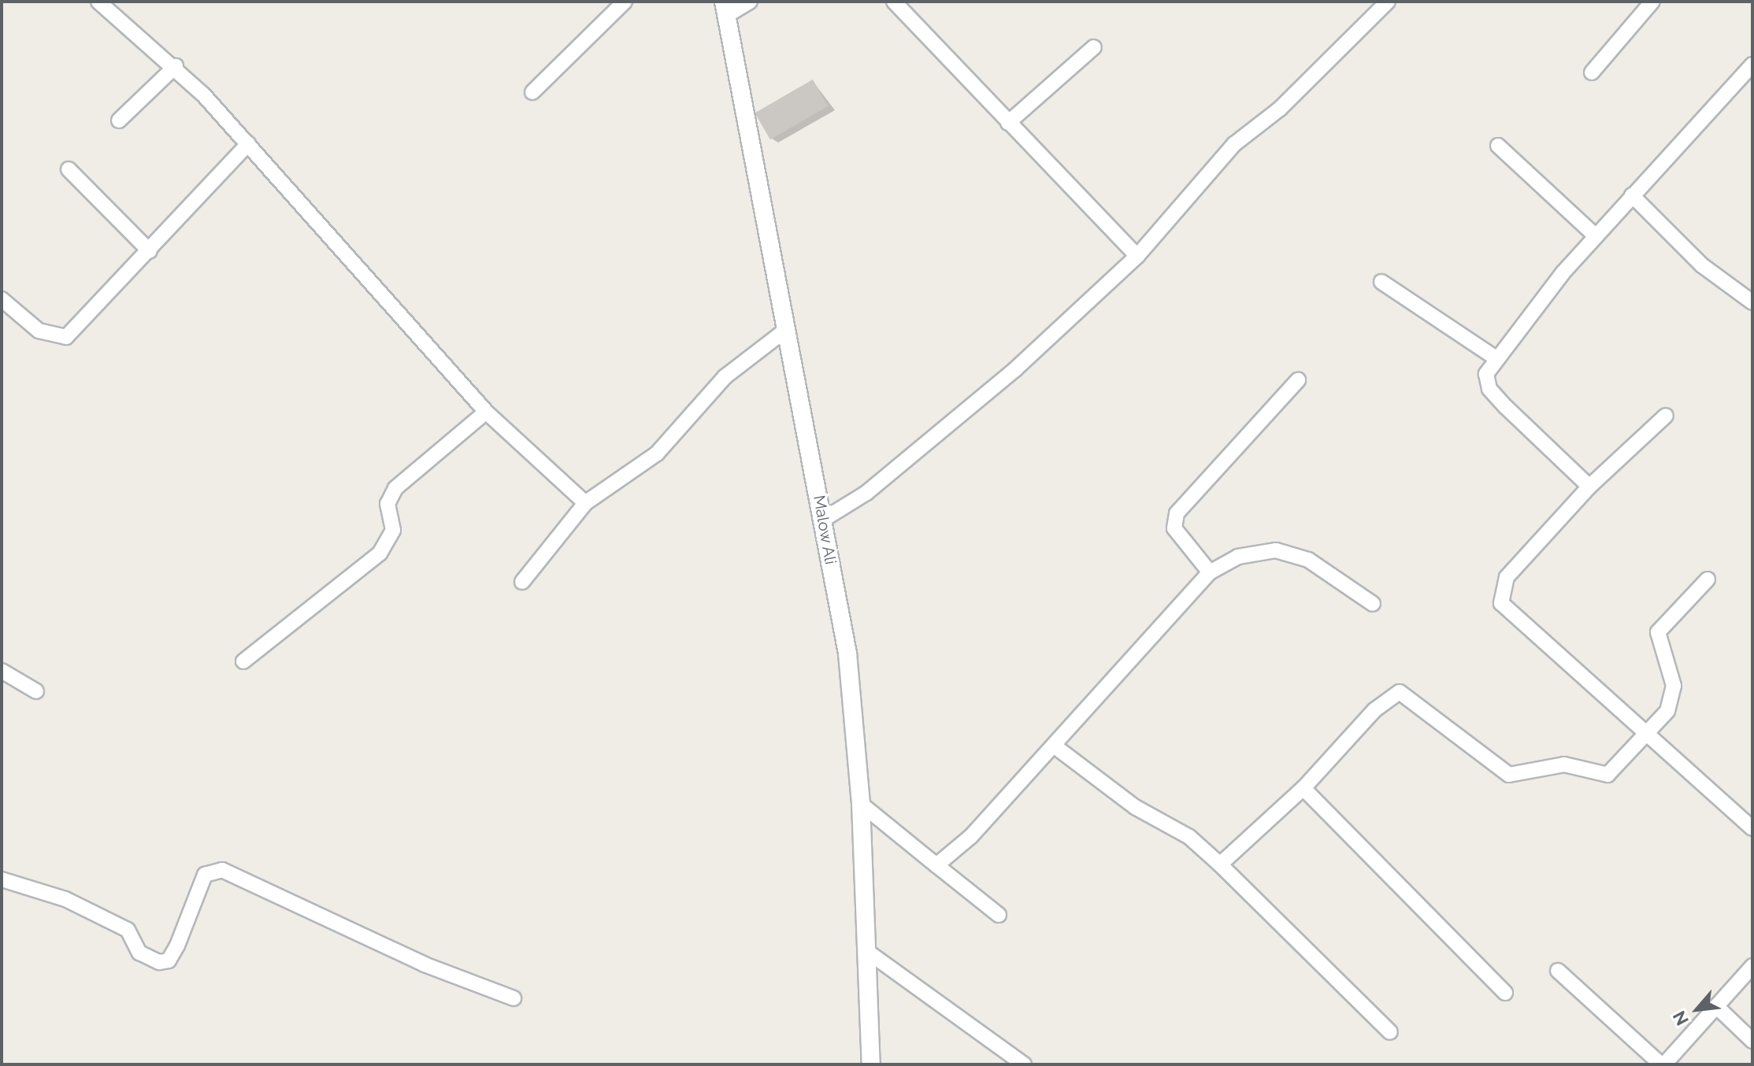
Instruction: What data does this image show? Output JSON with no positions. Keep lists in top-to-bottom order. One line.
{"streets":{"street":["Malow Ali"]},"north":"bottom left"}
